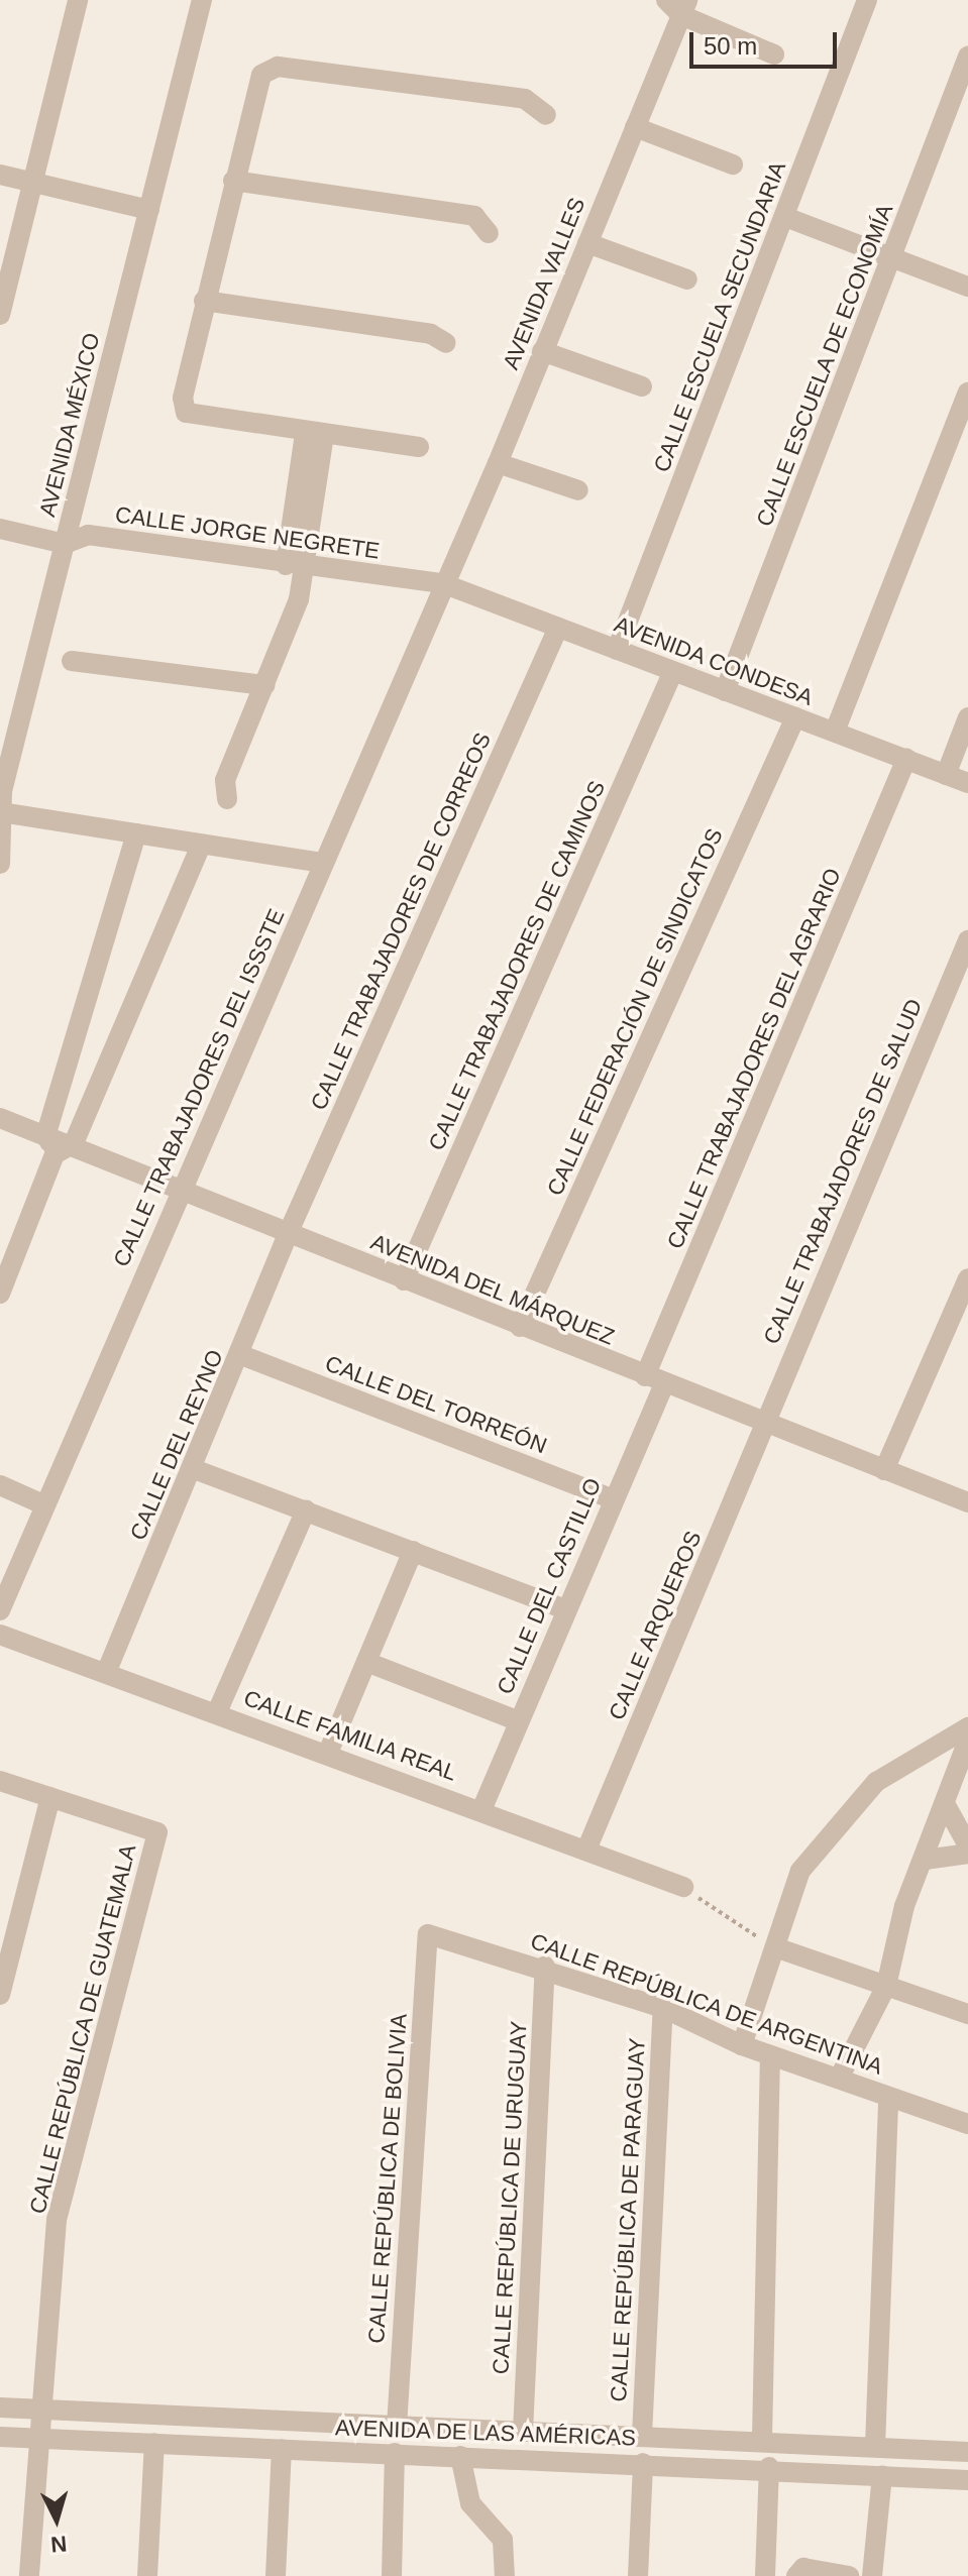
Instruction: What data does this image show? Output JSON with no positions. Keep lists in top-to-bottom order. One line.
{"streets":{"street":["AVENIDA VALLES","CALLE ESCUELA SECUNDARIA","CALLE ESCUELA DE ECONOMÍA","AVENIDA MÉXICO","CALLE JORGE NEGRETE","AVENIDA CONDESA","CALLE TRABAJADORES DE CORREOS","CALLE TRABAJADORES DE CAMINOS","CALLE FEDERACIÓN DE SINDICATOS","CALLE TRABAJADORES DEL AGRARIO","CALLE TRABAJADORES DEL ISSSTE","CALLE TRABAJADORES DE SALUD","AVENIDA DEL MÁRQUEZ","CALLE DEL TORREÓN","CALLE DEL REYNO","CALLE DEL CASTILLO","CALLE ARQUEROS","CALLE FAMILIA REAL","CALLE REPÚBLICA DE ARGENTINA","CALLE REPÚBLICA DE GUATEMALA","CALLE REPÚBLICA DE BOLIVIA","CALLE REPÚBLICA DE URUGUAY","CALLE REPÚBLICA DE PARAGUAY","AVENIDA DE LAS AMÉRICAS"]},"crossings":[["AVENIDA VALLES","CALLE JORGE NEGRETE"],["AVENIDA VALLES","AVENIDA CONDESA"],["AVENIDA VALLES","CALLE TRABAJADORES DEL ISSSTE"],["CALLE ESCUELA SECUNDARIA","AVENIDA CONDESA"],["CALLE ESCUELA DE ECONOMÍA","AVENIDA CONDESA"],["AVENIDA MÉXICO","CALLE JORGE NEGRETE"],["CALLE JORGE NEGRETE","AVENIDA CONDESA"],["CALLE JORGE NEGRETE","CALLE TRABAJADORES DEL ISSSTE"],["AVENIDA CONDESA","CALLE TRABAJADORES DE CORREOS"],["AVENIDA CONDESA","CALLE TRABAJADORES DE CAMINOS"],["AVENIDA CONDESA","CALLE FEDERACIÓN DE SINDICATOS"],["AVENIDA CONDESA","CALLE TRABAJADORES DEL AGRARIO"],["AVENIDA CONDESA","CALLE TRABAJADORES DEL ISSSTE"],["CALLE TRABAJADORES DE CORREOS","AVENIDA DEL MÁRQUEZ"],["CALLE TRABAJADORES DE CORREOS","CALLE DEL REYNO"],["CALLE TRABAJADORES DE CAMINOS","AVENIDA DEL MÁRQUEZ"],["CALLE FEDERACIÓN DE SINDICATOS","AVENIDA DEL MÁRQUEZ"],["CALLE TRABAJADORES DEL AGRARIO","AVENIDA DEL MÁRQUEZ"],["CALLE TRABAJADORES DEL AGRARIO","CALLE DEL CASTILLO"],["CALLE TRABAJADORES DEL ISSSTE","AVENIDA DEL MÁRQUEZ"],["CALLE TRABAJADORES DE SALUD","AVENIDA DEL MÁRQUEZ"],["CALLE TRABAJADORES DE SALUD","CALLE ARQUEROS"],["AVENIDA DEL MÁRQUEZ","CALLE DEL REYNO"],["AVENIDA DEL MÁRQUEZ","CALLE DEL CASTILLO"],["AVENIDA DEL MÁRQUEZ","CALLE ARQUEROS"],["CALLE DEL TORREÓN","CALLE DEL REYNO"],["CALLE DEL TORREÓN","CALLE DEL CASTILLO"],["CALLE DEL REYNO","CALLE FAMILIA REAL"],["CALLE DEL CASTILLO","CALLE FAMILIA REAL"],["CALLE ARQUEROS","CALLE FAMILIA REAL"],["CALLE REPÚBLICA DE ARGENTINA","CALLE REPÚBLICA DE BOLIVIA"],["CALLE REPÚBLICA DE ARGENTINA","CALLE REPÚBLICA DE URUGUAY"],["CALLE REPÚBLICA DE ARGENTINA","CALLE REPÚBLICA DE PARAGUAY"],["CALLE REPÚBLICA DE GUATEMALA","AVENIDA DE LAS AMÉRICAS"],["CALLE REPÚBLICA DE BOLIVIA","AVENIDA DE LAS AMÉRICAS"],["CALLE REPÚBLICA DE URUGUAY","AVENIDA DE LAS AMÉRICAS"],["CALLE REPÚBLICA DE PARAGUAY","AVENIDA DE LAS AMÉRICAS"]],"scale_bar":"50 m","north":"bottom"}
